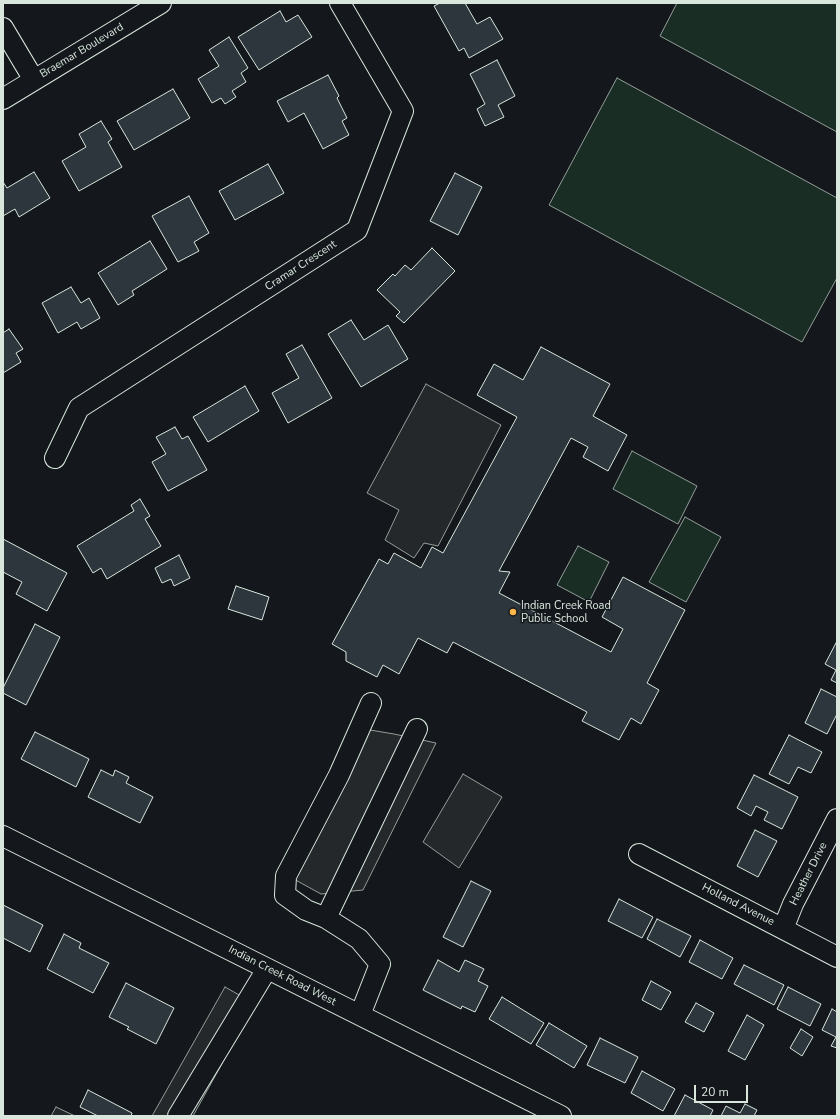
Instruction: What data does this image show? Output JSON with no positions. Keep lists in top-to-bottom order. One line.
{"streets":{"street":["Braemar Boulevard","Cramar Crescent","Heather Drive","Holland Avenue","Indian Creek Road West"]},"crossings":[["Heather Drive","Holland Avenue"]],"places":["Indian Creek Road Public School"],"scale_bar":"20 m"}
